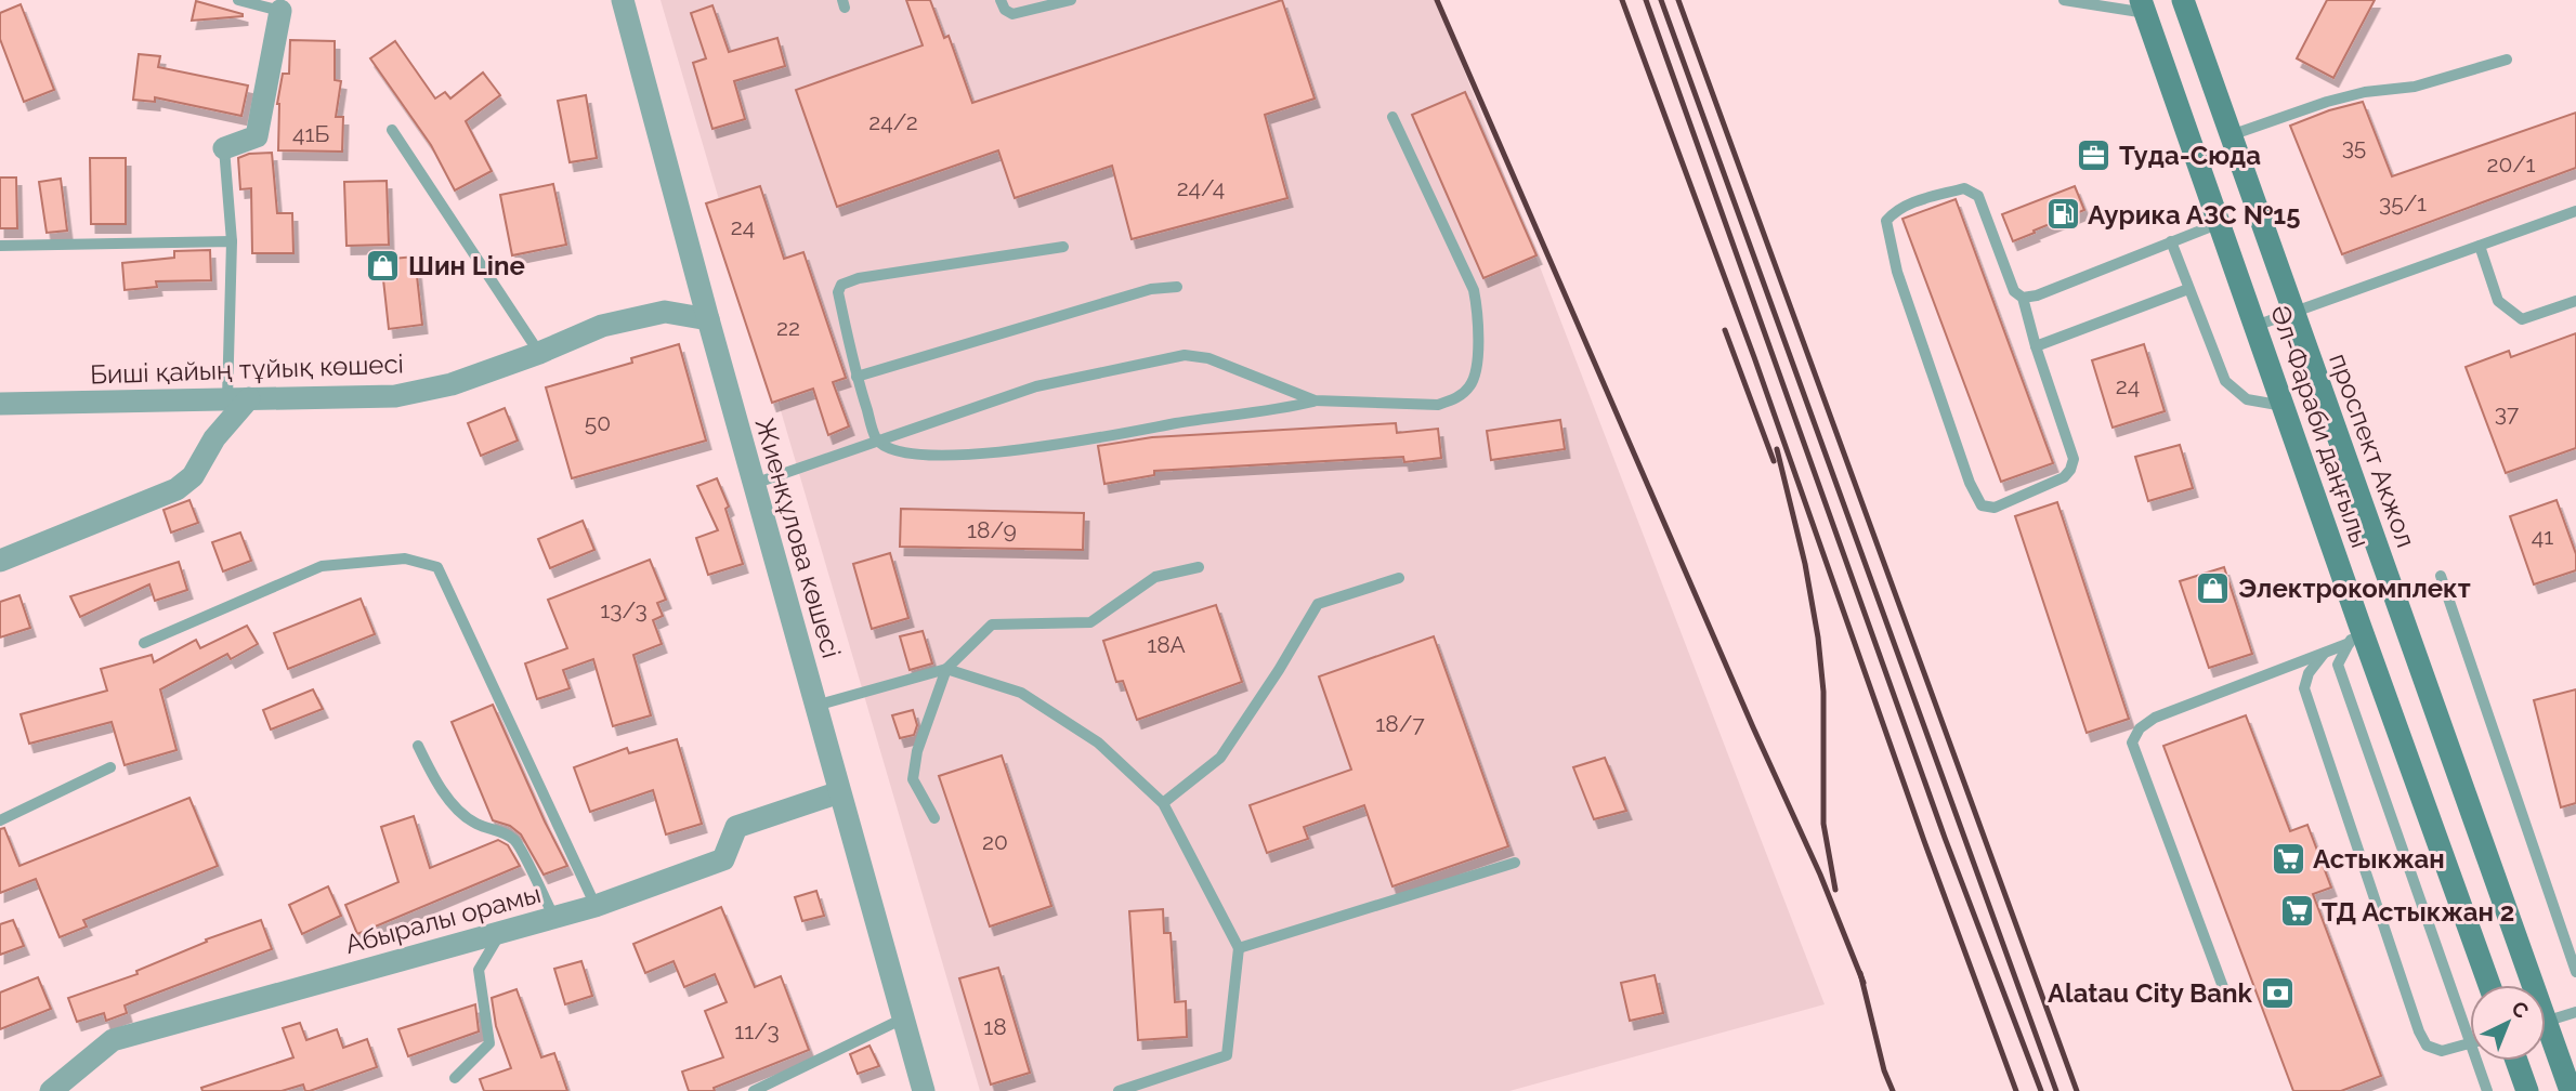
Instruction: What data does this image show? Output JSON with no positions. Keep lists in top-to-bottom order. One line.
{"streets":{"main road":["Әл-Фараби даңғылы","проспект Акжол"],"street":["Биші қайың тұйық көшесі","Жиенқұлова көшесі","Абыралы орамы"]},"crossings":[["Биші қайың тұйық көшесі","Жиенқұлова көшесі"],["Жиенқұлова көшесі","Абыралы орамы"]],"places":{"office":["Туда-Сюда"],"fuel station":["Аурика АЗС №15"],"shop":["Шин Line","Электрокомплект"],"supermarket":["Астыкжан","ТД Астыкжан 2"],"bank":["Alatau City Bank"]},"house_numbers":["24/2","41Б","35","20/1","24/4","35/1","24","22","24","37","50","18/9","41","13/3","18А","18/7","20","18","11/3"],"north":"top right"}
